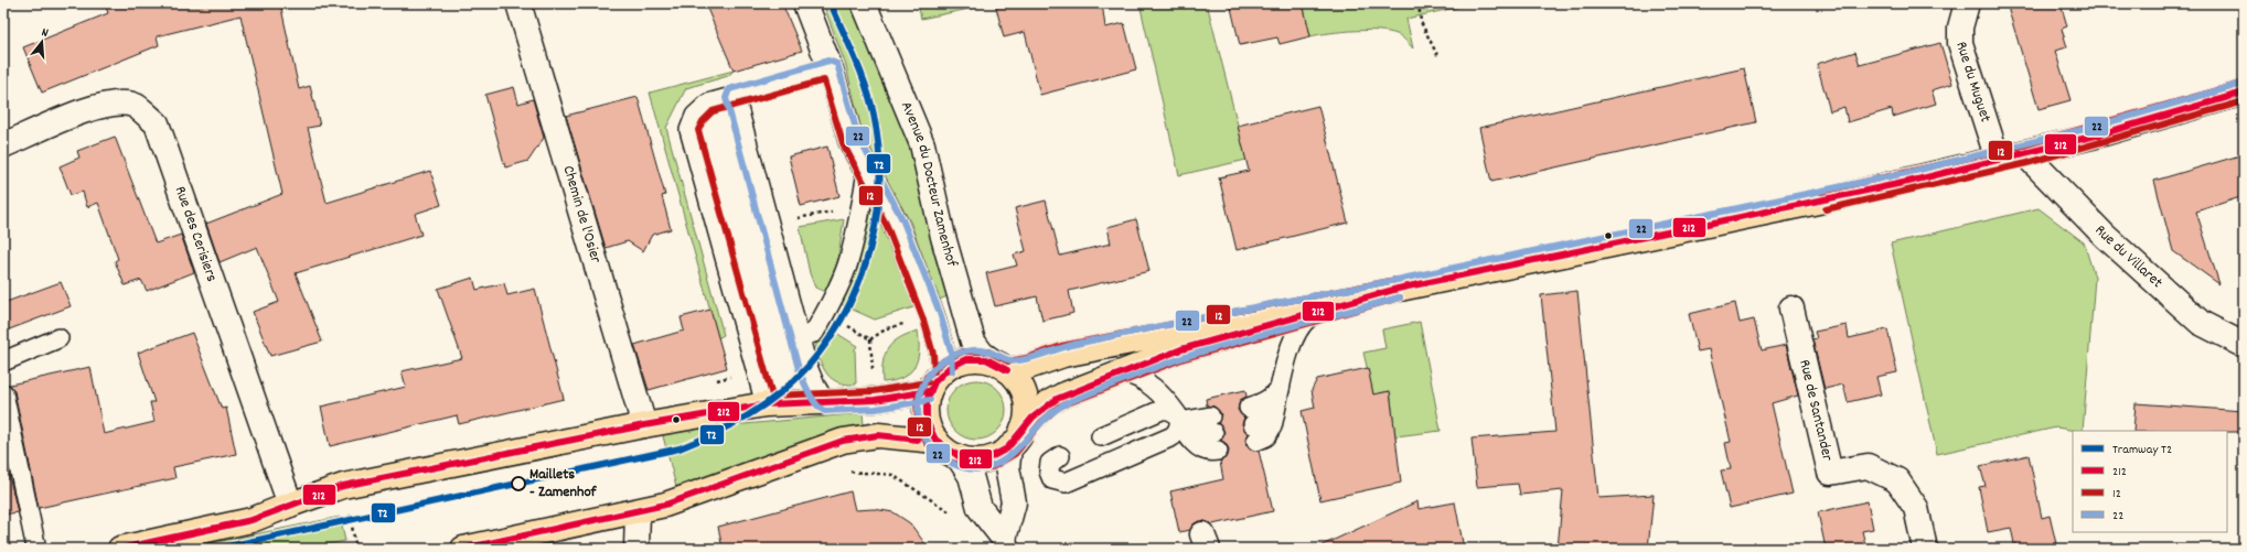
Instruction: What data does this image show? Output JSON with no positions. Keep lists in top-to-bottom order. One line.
{"streets":{"street":["Rue du Muguet","Avenue du Docteur Zamenhof","Chemin de l'Osier","Rue des Cerisiers","Rue du Villaret","Rue de Santander"]},"places":["Maillets - Zamenhof"],"lines":["tram line T2","transit line 22","transit line 12","transit line 212"],"legend":["Tramway T2","212","12","22"],"north":"top"}
